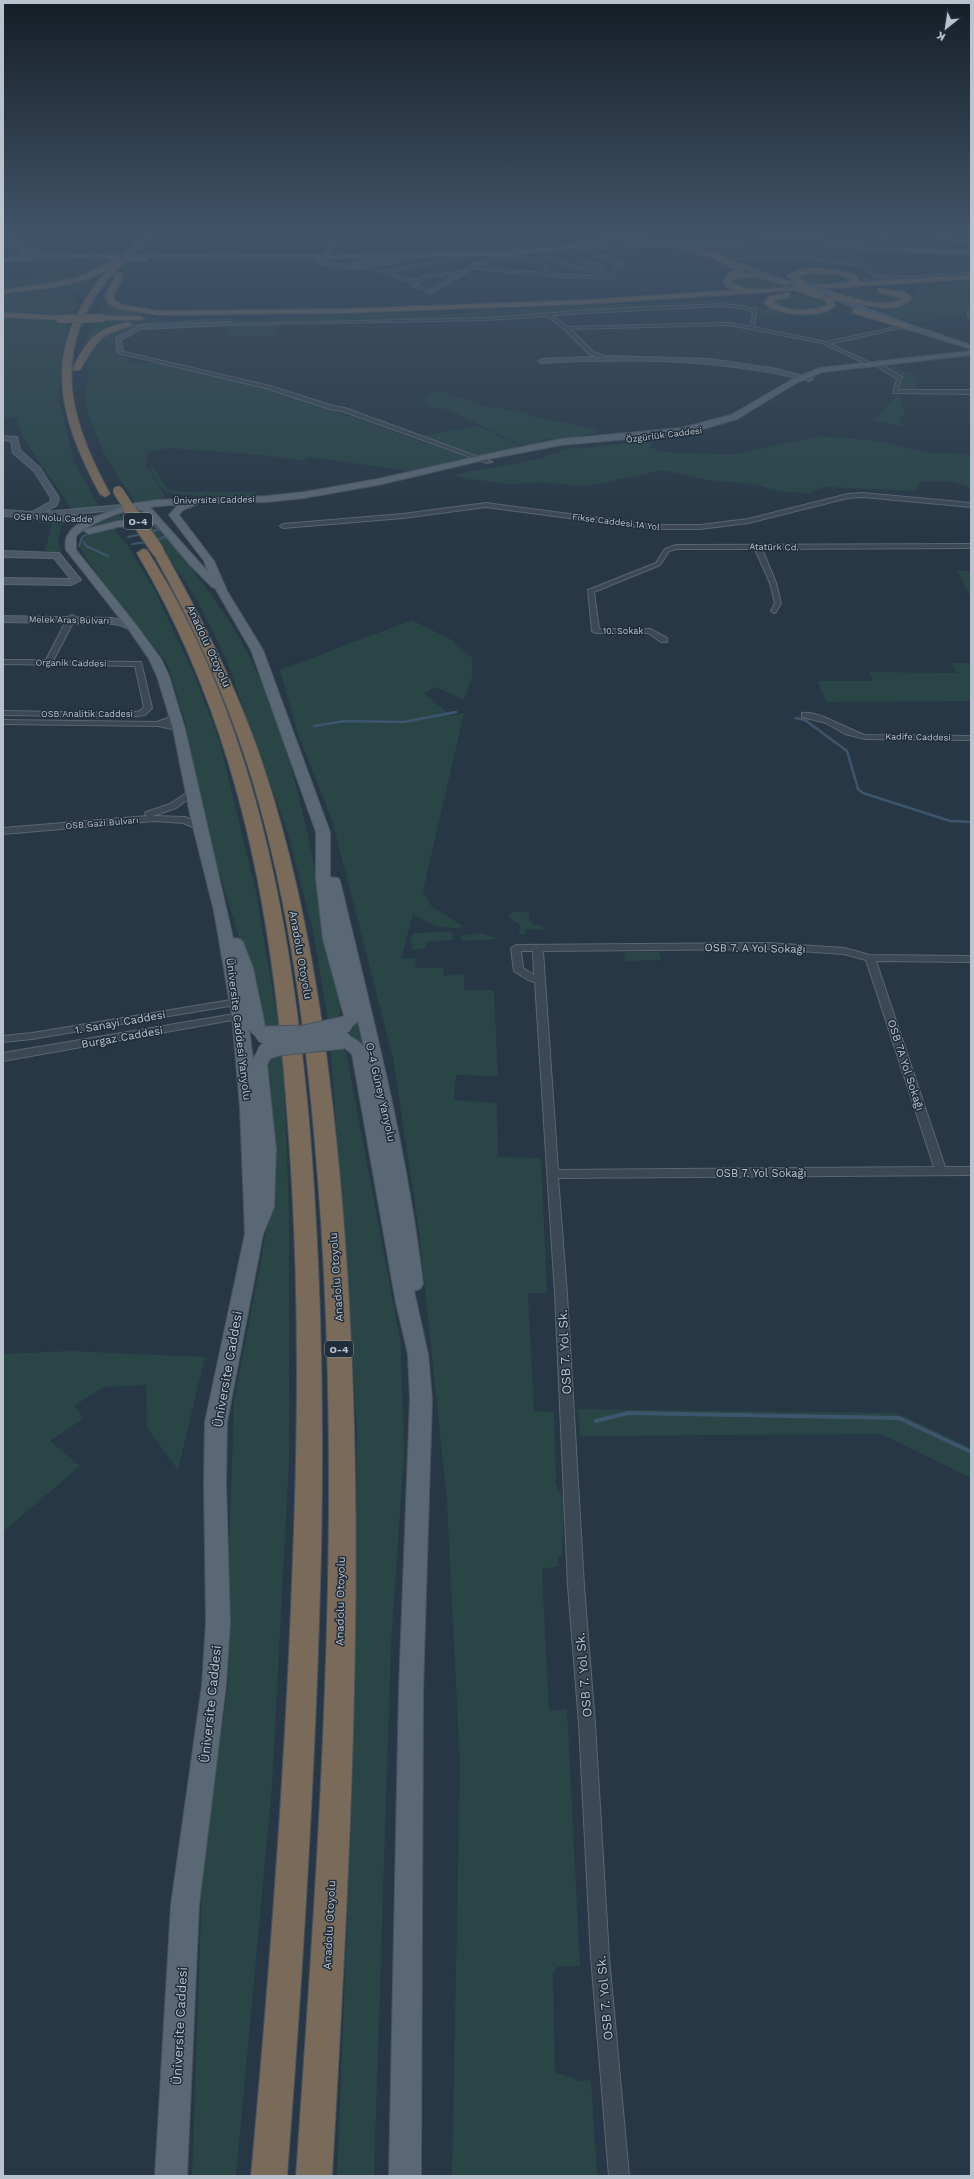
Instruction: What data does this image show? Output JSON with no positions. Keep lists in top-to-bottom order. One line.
{"streets":{"highway":["O-4","Anadolu Otoyolu"],"main road":["Özgürlük Caddesi","Üniversite Caddesi","OSB 1 Nolu Cadde","Üniversite Caddesi Yanyolu","O-4 Güney Yanyolu"],"street":["Fikse Caddesi 1A Yol","Atatürk Cd.","Melek Aras Bulvarı","10. Sokak","Organik Caddesi","OSB Analitik Caddesi","Kadife Caddesi","OSB Gazi Bulvarı","OSB 7. A Yol Sokağı","1. Sanayi Caddesi","Burgaz Caddesi","OSB 7A Yol Sokağı","OSB 7. Yol Sokağı","OSB 7. Yol Sk."]},"crossings":[["Özgürlük Caddesi","Üniversite Caddesi"],["Üniversite Caddesi","OSB 1 Nolu Cadde"],["Üniversite Caddesi","Melek Aras Bulvarı"],["Üniversite Caddesi","Üniversite Caddesi Yanyolu"],["O-4","Anadolu Otoyolu"],["Atatürk Cd.","10. Sokak"],["Organik Caddesi","OSB Analitik Caddesi"],["OSB Gazi Bulvarı","Üniversite Caddesi Yanyolu"],["OSB 7. A Yol Sokağı","OSB 7A Yol Sokağı"],["1. Sanayi Caddesi","Üniversite Caddesi Yanyolu"],["1. Sanayi Caddesi","Burgaz Caddesi"],["Üniversite Caddesi Yanyolu","Burgaz Caddesi"],["OSB 7A Yol Sokağı","OSB 7. Yol Sokağı"],["OSB 7. Yol Sokağı","OSB 7. Yol Sk."]],"north":"bottom left"}
